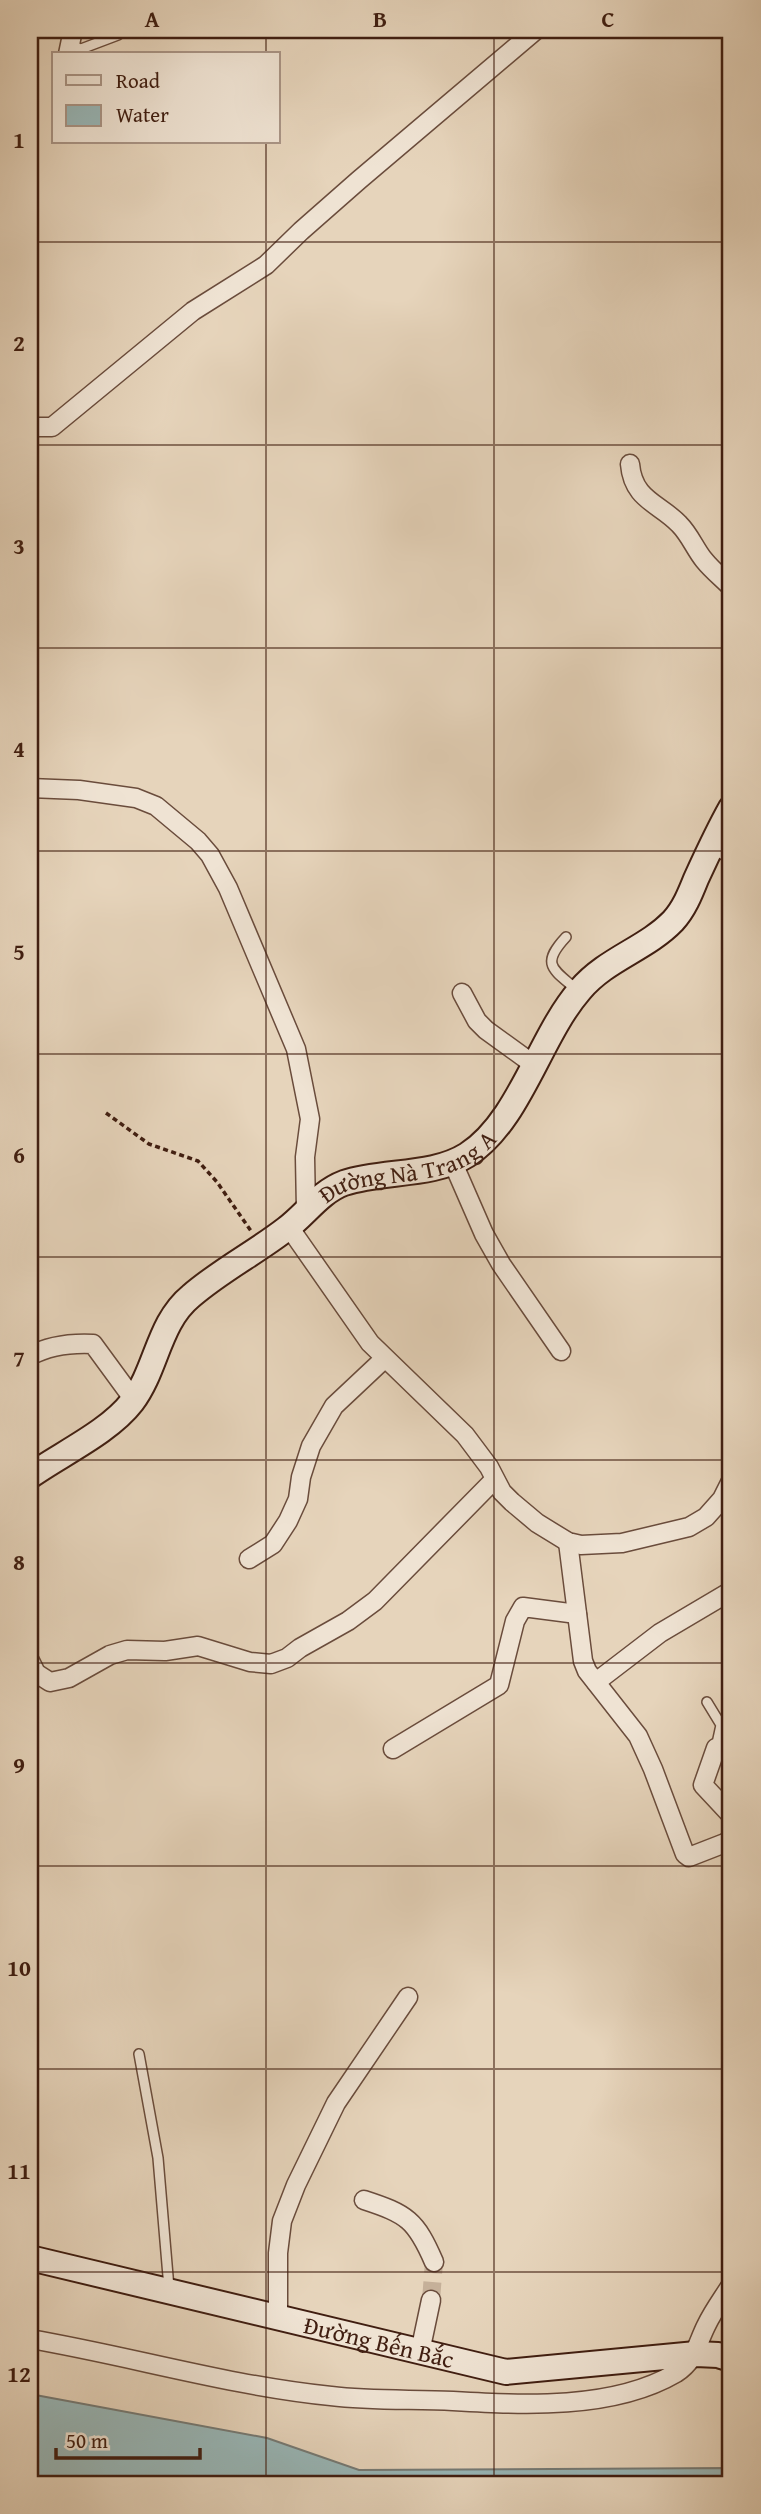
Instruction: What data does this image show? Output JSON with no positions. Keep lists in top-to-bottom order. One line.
{"streets":{"street":["Đường Nà Trang A","Đường Bến Bắc"]},"legend":["Road","Water"],"scale_bar":"50 m","grid":{"columns":["A","B","C"],"rows":["1","2","3","4","5","6","7","8","9","10","11","12"]}}
